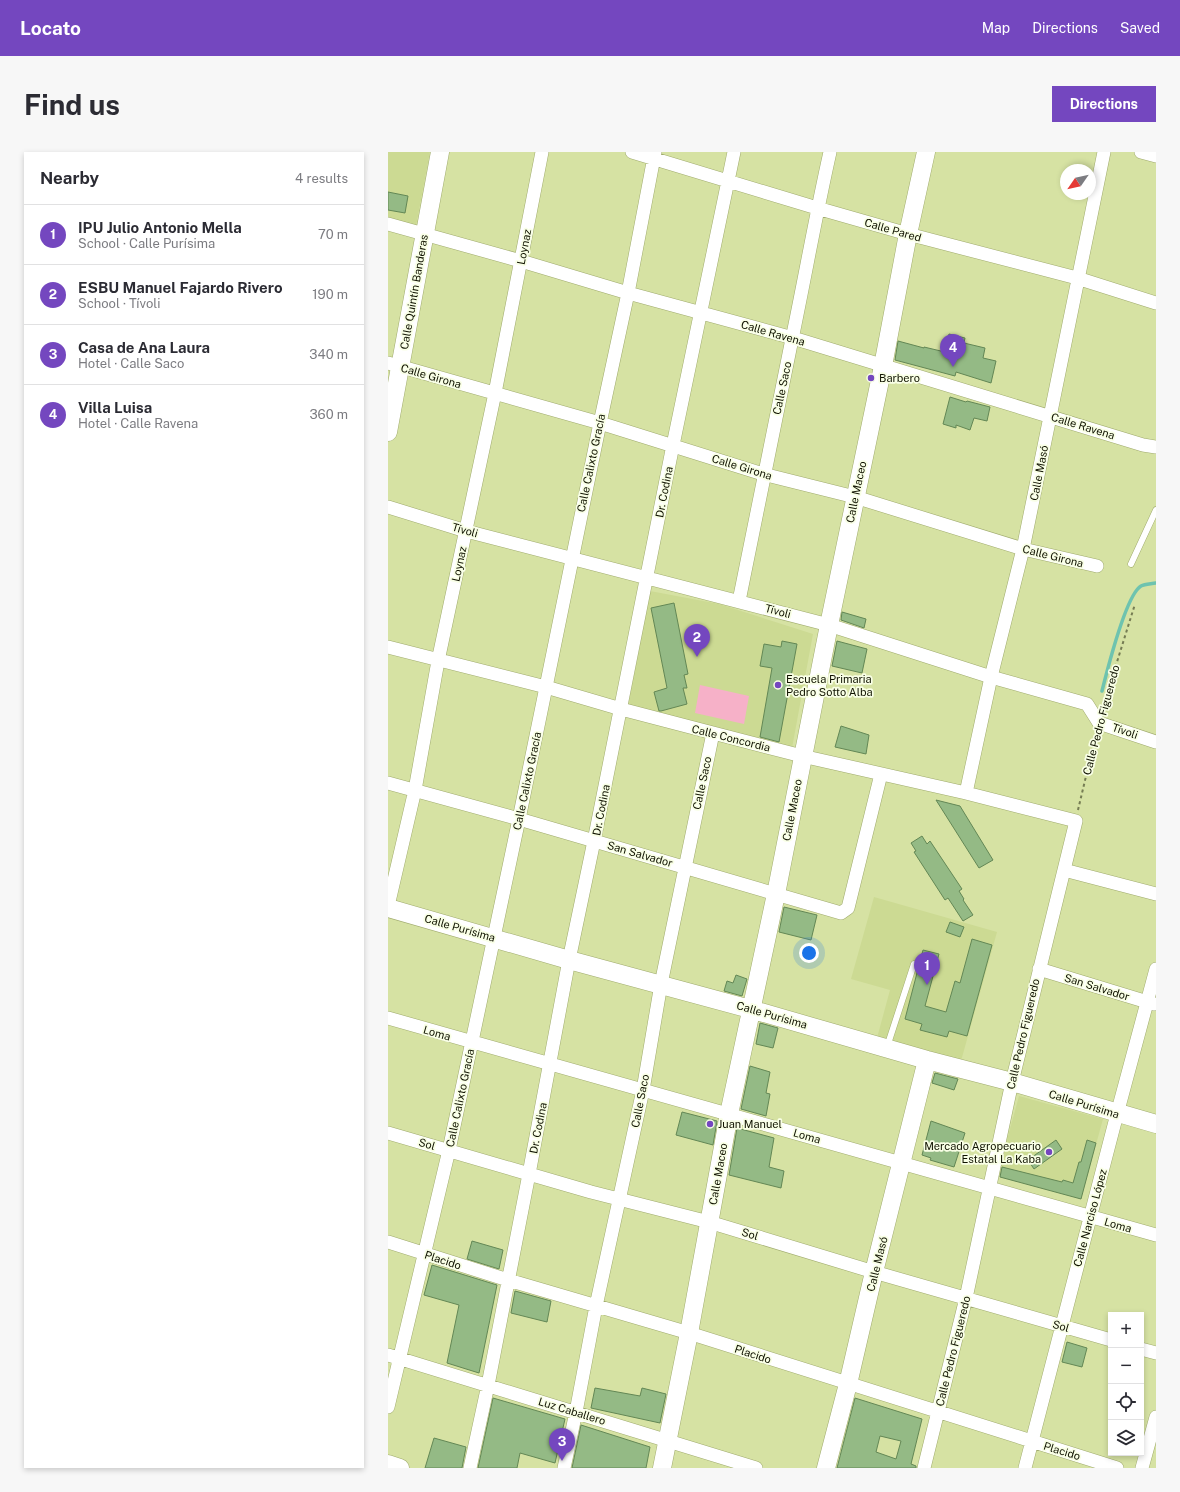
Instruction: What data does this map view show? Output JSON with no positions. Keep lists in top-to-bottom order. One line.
{"streets":{"street":["Calle Pared","Loynaz","Calle Quintín Banderas","Calle Ravena","Calle Girona","Calle Saco","Calle Calixto Gracía","Calle Masó","Dr. Codina","Calle Maceo","Tívoli","Calle Pedro Figueredo","Calle Concordia","San Salvador","Calle Purísima","Loma","Sol","Calle Narciso López","Placido","Luz Caballero"]},"crossings":[["Calle Pared","Calle Saco"],["Calle Pared","Calle Calixto Gracía"],["Calle Pared","Calle Masó"],["Calle Pared","Dr. Codina"],["Calle Pared","Calle Maceo"],["Loynaz","Calle Ravena"],["Loynaz","Calle Girona"],["Loynaz","Tívoli"],["Loynaz","Calle Concordia"],["Loynaz","San Salvador"],["Loynaz","Calle Purísima"],["Calle Quintín Banderas","Calle Ravena"],["Calle Quintín Banderas","Calle Girona"],["Calle Ravena","Calle Saco"],["Calle Ravena","Calle Calixto Gracía"],["Calle Ravena","Calle Masó"],["Calle Ravena","Dr. Codina"],["Calle Ravena","Calle Maceo"],["Calle Girona","Calle Saco"],["Calle Girona","Calle Calixto Gracía"],["Calle Girona","Calle Masó"],["Calle Girona","Dr. Codina"],["Calle Girona","Calle Maceo"],["Calle Saco","Tívoli"],["Calle Saco","Calle Concordia"],["Calle Saco","San Salvador"],["Calle Saco","Calle Purísima"],["Calle Saco","Loma"],["Calle Saco","Sol"],["Calle Saco","Placido"],["Calle Saco","Luz Caballero"],["Calle Calixto Gracía","Tívoli"],["Calle Calixto Gracía","Calle Concordia"],["Calle Calixto Gracía","San Salvador"],["Calle Calixto Gracía","Calle Purísima"],["Calle Calixto Gracía","Loma"],["Calle Calixto Gracía","Sol"],["Calle Calixto Gracía","Placido"],["Calle Calixto Gracía","Luz Caballero"],["Calle Masó","Tívoli"],["Calle Masó","Calle Concordia"],["Calle Masó","Calle Purísima"],["Calle Masó","Loma"],["Calle Masó","Sol"],["Calle Masó","Placido"],["Dr. Codina","Tívoli"],["Dr. Codina","Calle Concordia"],["Dr. Codina","San Salvador"],["Dr. Codina","Calle Purísima"],["Dr. Codina","Loma"],["Dr. Codina","Sol"],["Dr. Codina","Placido"],["Dr. Codina","Luz Caballero"],["Calle Maceo","Tívoli"],["Calle Maceo","Calle Concordia"],["Calle Maceo","San Salvador"],["Calle Maceo","Calle Purísima"],["Calle Maceo","Loma"],["Calle Maceo","Sol"],["Calle Maceo","Placido"],["Calle Maceo","Luz Caballero"],["Tívoli","Calle Pedro Figueredo"],["Calle Pedro Figueredo","Calle Concordia"],["Calle Pedro Figueredo","San Salvador"],["Calle Pedro Figueredo","Calle Purísima"],["Calle Pedro Figueredo","Loma"],["Calle Pedro Figueredo","Sol"],["Calle Pedro Figueredo","Placido"],["Calle Concordia","San Salvador"],["San Salvador","Calle Narciso López"],["Calle Purísima","Calle Narciso López"],["Loma","Calle Narciso López"],["Sol","Calle Narciso López"],["Calle Narciso López","Placido"]],"places":["Barbero","Escuela Primaria Pedro Sotto Alba","Juan Manuel","Mercado Agropecuario Estatal La Kaba"],"north":"bottom left","page":{"header":"Locato","nav":["Map","Directions","Saved"],"buttons":"Directions","title":"Find us","heading":["Nearby","4 results"],"list":[{"mark":"1","name":"IPU Julio Antonio Mella","note":"School · Calle Purísima","value":"70 m"},{"mark":"2","name":"ESBU Manuel Fajardo Rivero","note":"School · Tívoli","value":"190 m"},{"mark":"3","name":"Casa de Ana Laura","note":"Hotel · Calle Saco","value":"340 m"},{"mark":"4","name":"Villa Luisa","note":"Hotel · Calle Ravena","value":"360 m"}],"pins":["4","2","1","3"],"map_buttons":["+","−"]}}
